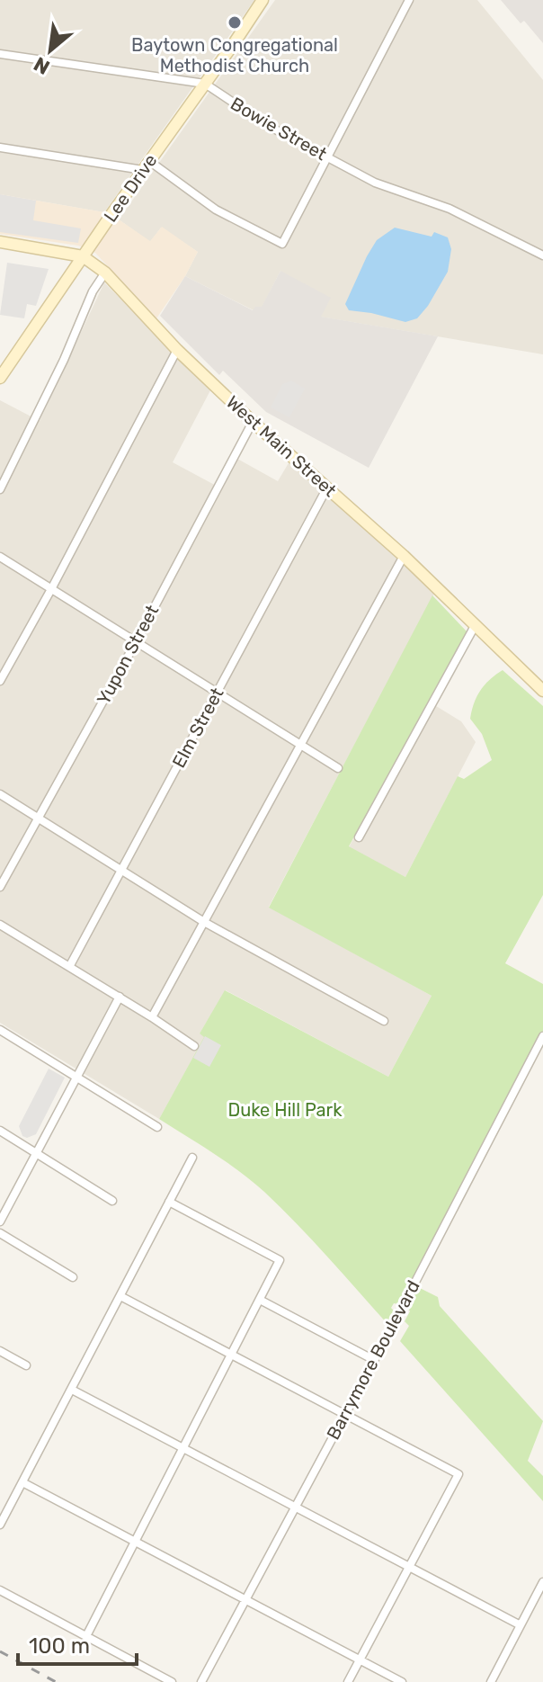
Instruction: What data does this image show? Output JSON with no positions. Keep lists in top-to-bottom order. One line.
{"streets":{"main road":["Lee Drive","West Main Street"],"street":["Bowie Street","Yupon Street","Elm Street","Barrymore Boulevard"]},"crossings":[["Bowie Street","Lee Drive"],["Lee Drive","West Main Street"],["West Main Street","Yupon Street"],["West Main Street","Elm Street"]],"parks":["Duke Hill Park"],"places":["Baytown Congregational Methodist Church"],"scale_bar":"100 m","north":"bottom left"}
